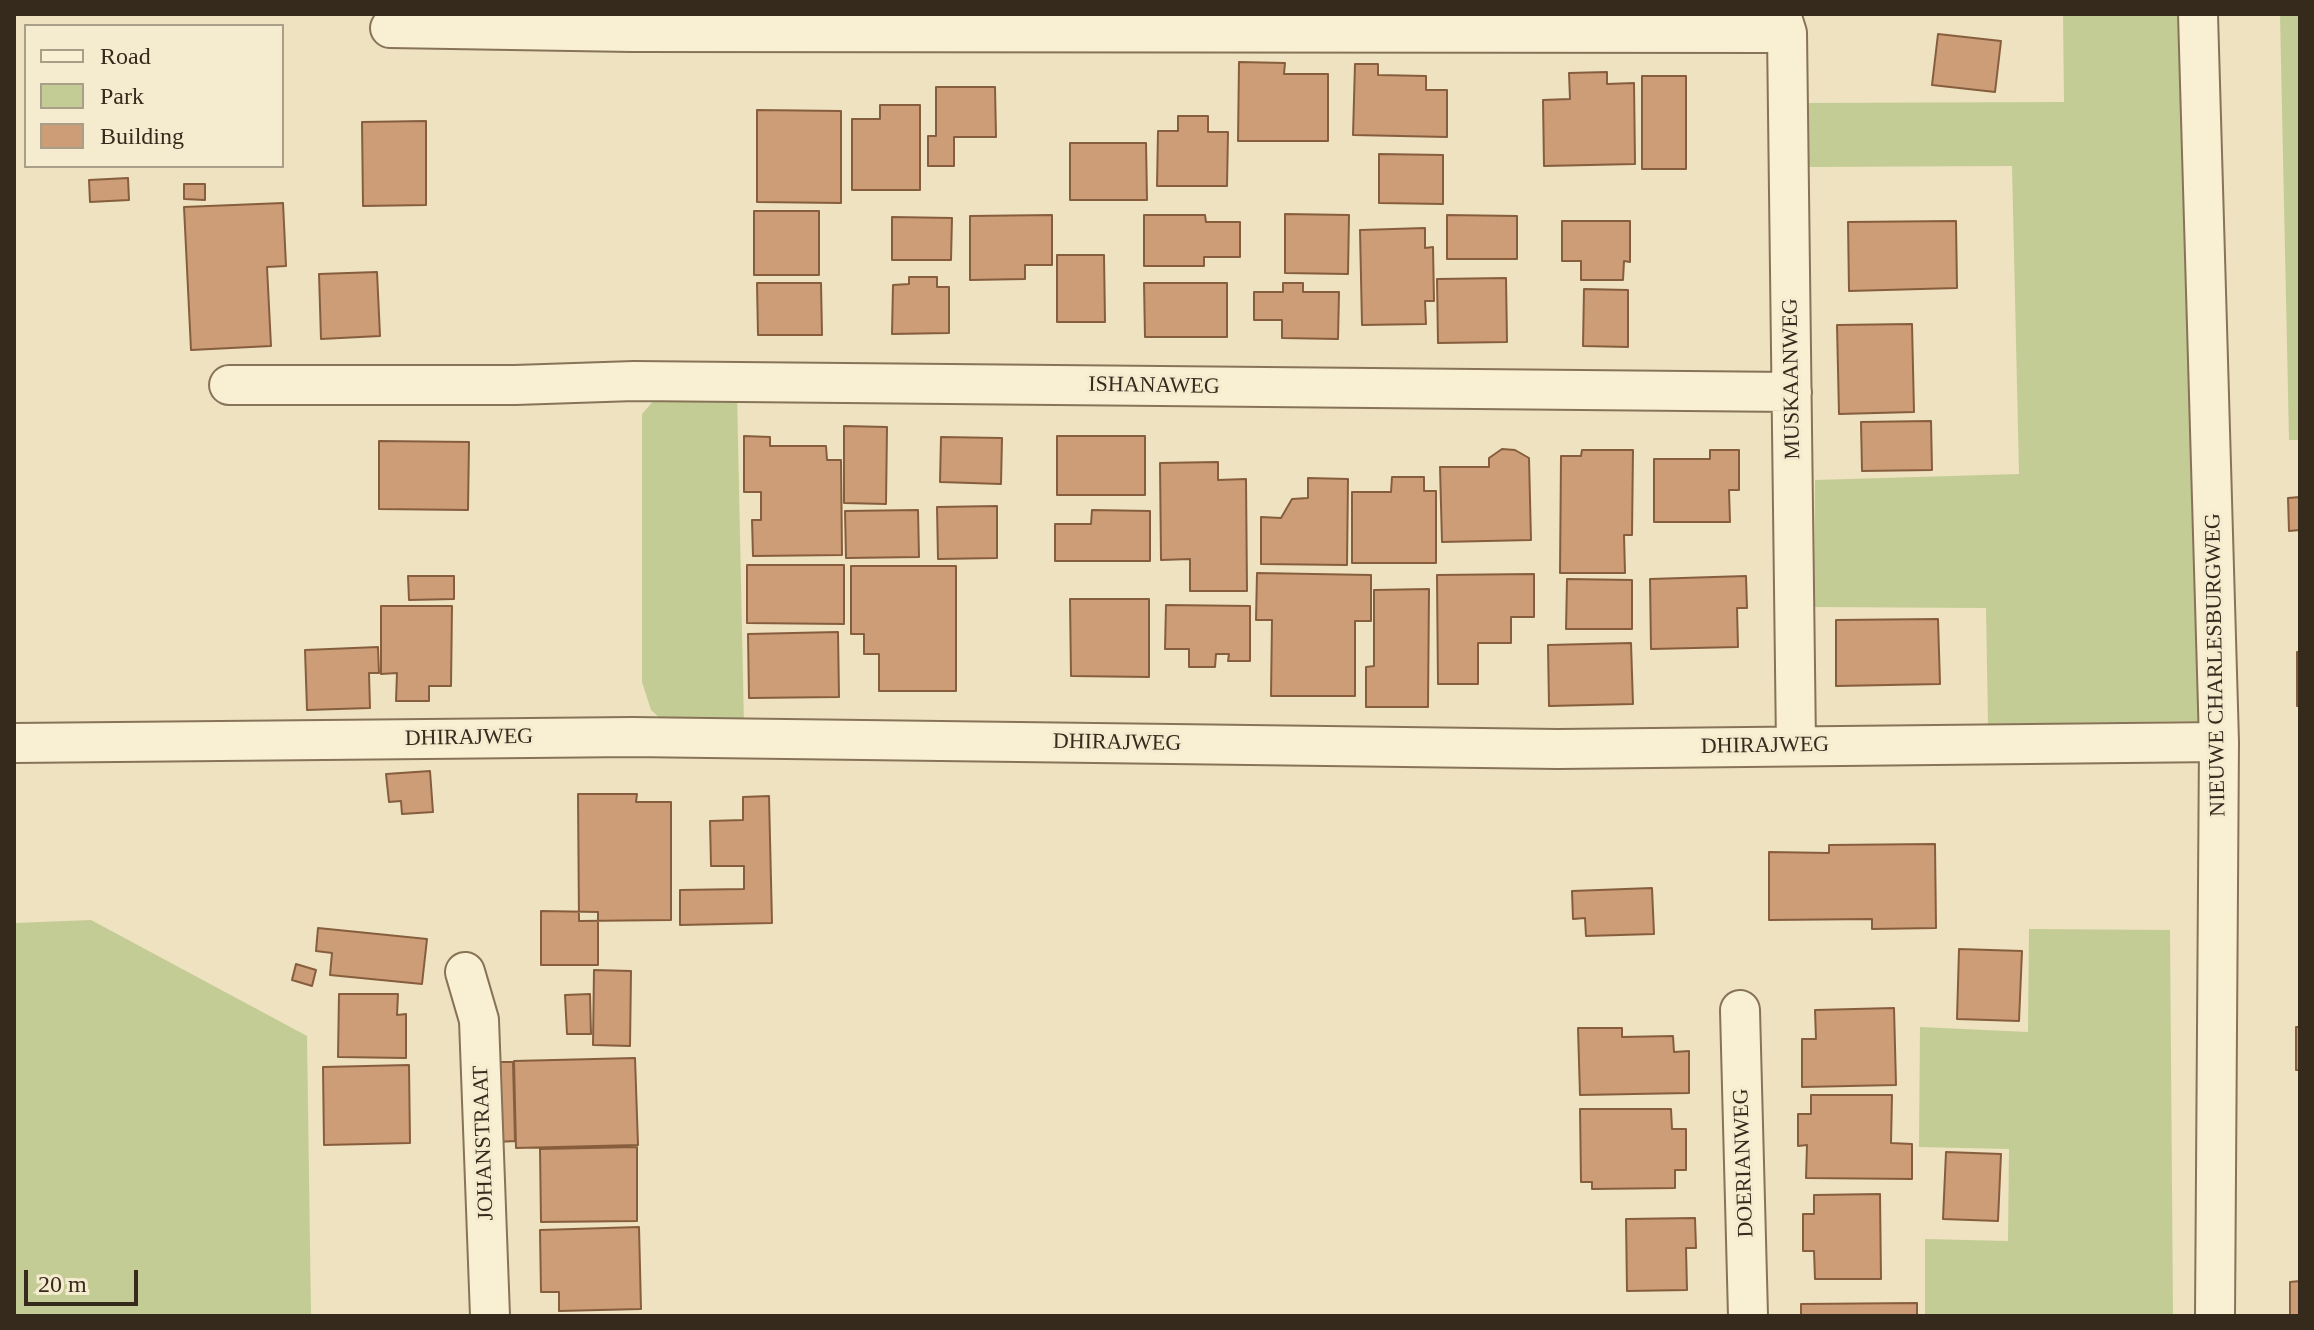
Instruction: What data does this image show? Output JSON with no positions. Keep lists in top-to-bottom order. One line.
{"streets":{"street":["MUSKAANWEG","ISHANAWEG","NIEUWE CHARLESBURGWEG","DHIRAJWEG","JOHANSTRAAT","DOERIANWEG"]},"crossings":[["MUSKAANWEG","ISHANAWEG"],["MUSKAANWEG","DHIRAJWEG"],["NIEUWE CHARLESBURGWEG","DHIRAJWEG"]],"legend":["Road","Park","Building"],"scale_bar":"20 m"}
